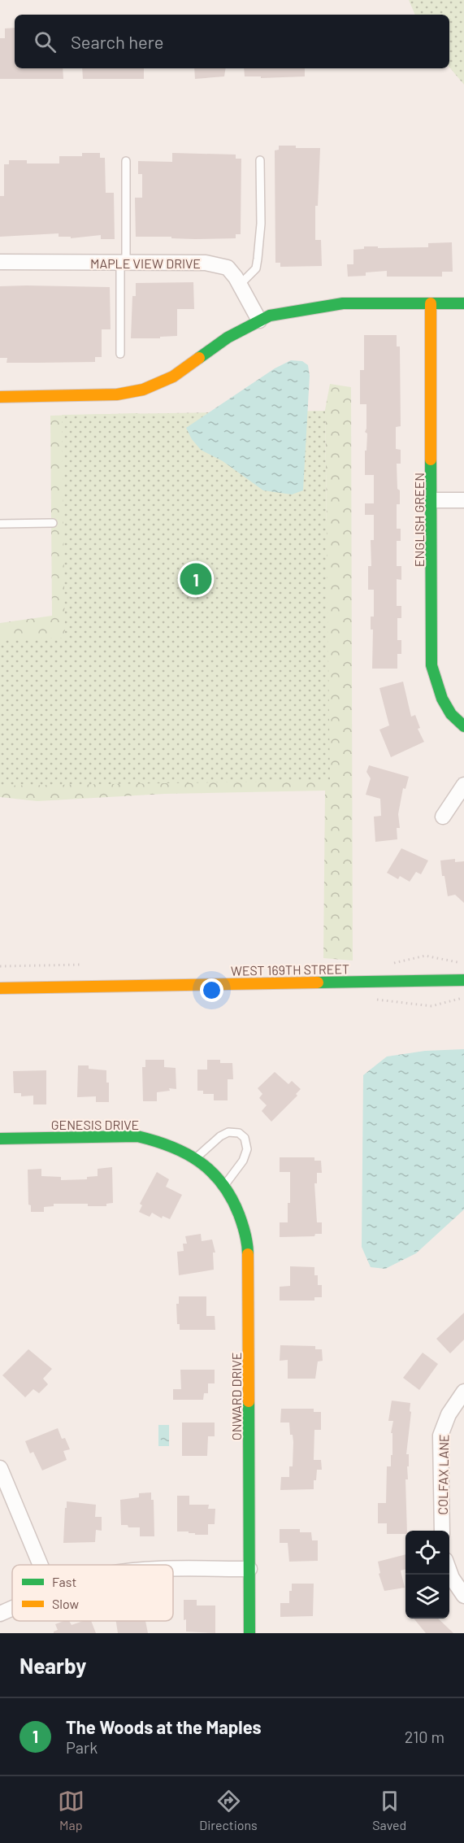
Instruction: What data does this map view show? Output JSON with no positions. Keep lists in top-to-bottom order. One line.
{"streets":{"street":["MAPLE VIEW DRIVE","ENGLISH GREEN","WEST 169TH STREET","GENESIS DRIVE","ONWARD DRIVE","COLFAX LANE"]},"crossings":[["GENESIS DRIVE","ONWARD DRIVE"]],"legend":["Fast","Slow"],"page":{"search":"Search here","pins":"1","heading":"Nearby","list":[{"mark":"1","name":"The Woods at the Maples","note":"Park","value":"210 m"}],"nav":["Map","Directions","Saved"]}}
